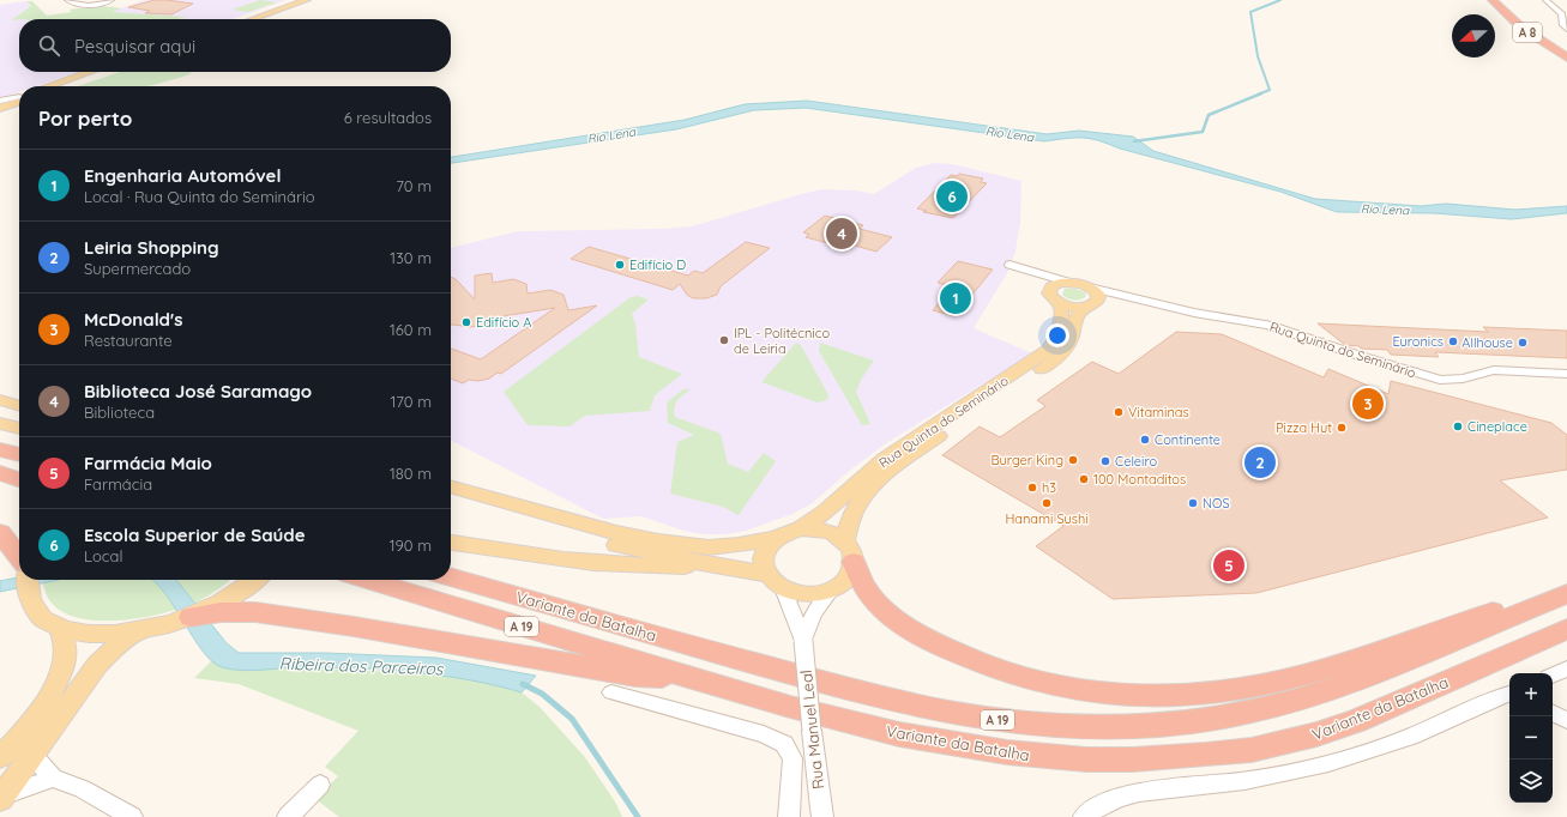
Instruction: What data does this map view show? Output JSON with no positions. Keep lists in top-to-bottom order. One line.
{"streets":{"highway":["A 8","Variante da Batalha","A 19"],"main road":["Rua Quinta do Seminário"],"street":["Rua Manuel Leal"]},"crossings":[["Rua Quinta do Seminário","Rua Manuel Leal"]],"water":["Rio Lena","Ribeira dos Parceiros"],"places":["Edifício D","Edifício A","IPL - Politécnico de Leiria","Euronics","Allhouse","Vitaminas","Cineplace","Pizza Hut","Continente","Burger King","Celeiro","100 Montaditos","h3","Hanami Sushi","NOS"],"north":"left","page":{"search":"Pesquisar aqui","heading":["Por perto","6 resultados"],"list":[{"mark":"1","name":"Engenharia Automóvel","note":"Local · Rua Quinta do Seminário","value":"70 m"},{"mark":"2","name":"Leiria Shopping","note":"Supermercado","value":"130 m"},{"mark":"3","name":"McDonald's","note":"Restaurante","value":"160 m"},{"mark":"4","name":"Biblioteca José Saramago","note":"Biblioteca","value":"170 m"},{"mark":"5","name":"Farmácia Maio","note":"Farmácia","value":"180 m"},{"mark":"6","name":"Escola Superior de Saúde","note":"Local","value":"190 m"}],"pins":["6","4","1","3","2","5"],"map_buttons":["+","−"]}}
